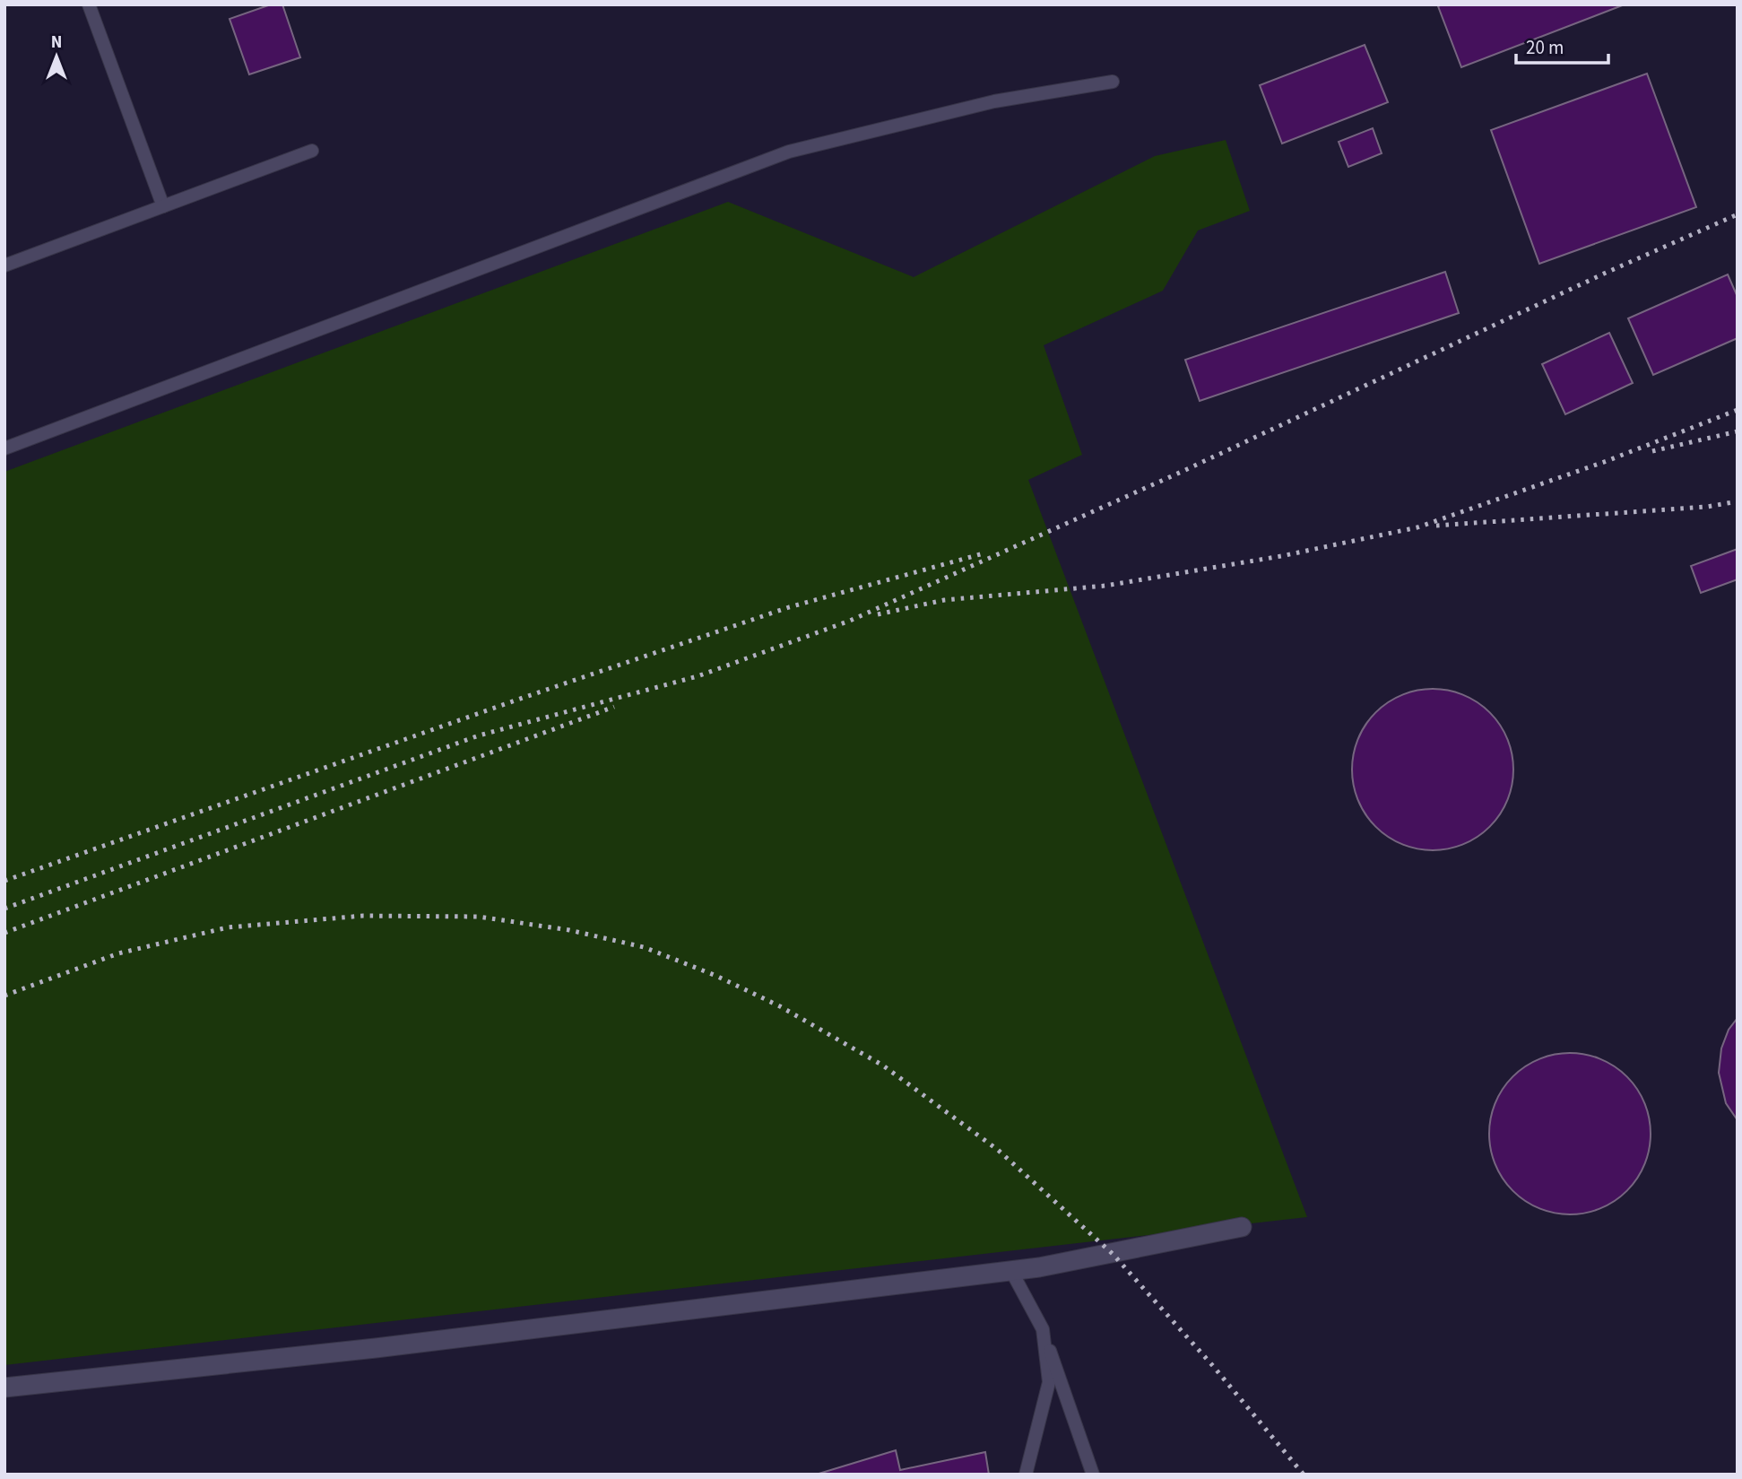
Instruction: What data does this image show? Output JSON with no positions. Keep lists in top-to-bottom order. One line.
{"scale_bar":"20 m","north":"top"}
